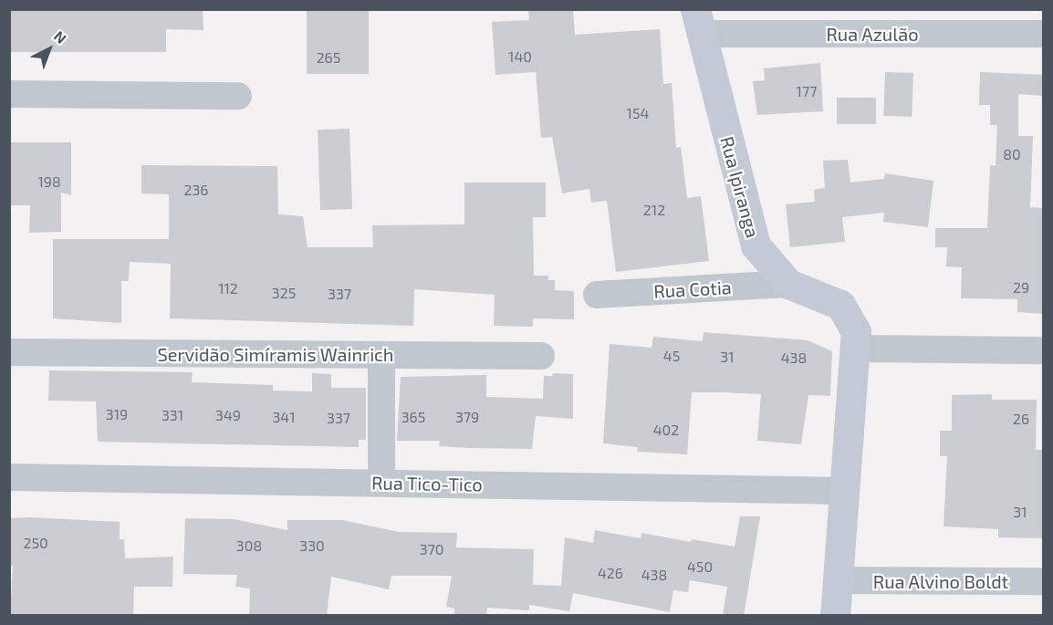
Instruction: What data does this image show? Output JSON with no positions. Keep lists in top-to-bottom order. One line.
{"streets":{"street":["Rua Azulão","Rua Ipiranga","Rua Cotia","Servidão Simíramis Wainrich","Rua Tico-Tico","Rua Alvino Boldt"]},"crossings":[["Rua Azulão","Rua Ipiranga"],["Rua Ipiranga","Rua Cotia"],["Rua Ipiranga","Rua Tico-Tico"],["Rua Ipiranga","Rua Alvino Boldt"]],"house_numbers":["140","265","177","154","80","198","236","212","29","112","325","337","45","31","438","319","331","349","341","365","379","337","26","402","31","250","308","330","370","450","426","438"],"north":"top right"}
